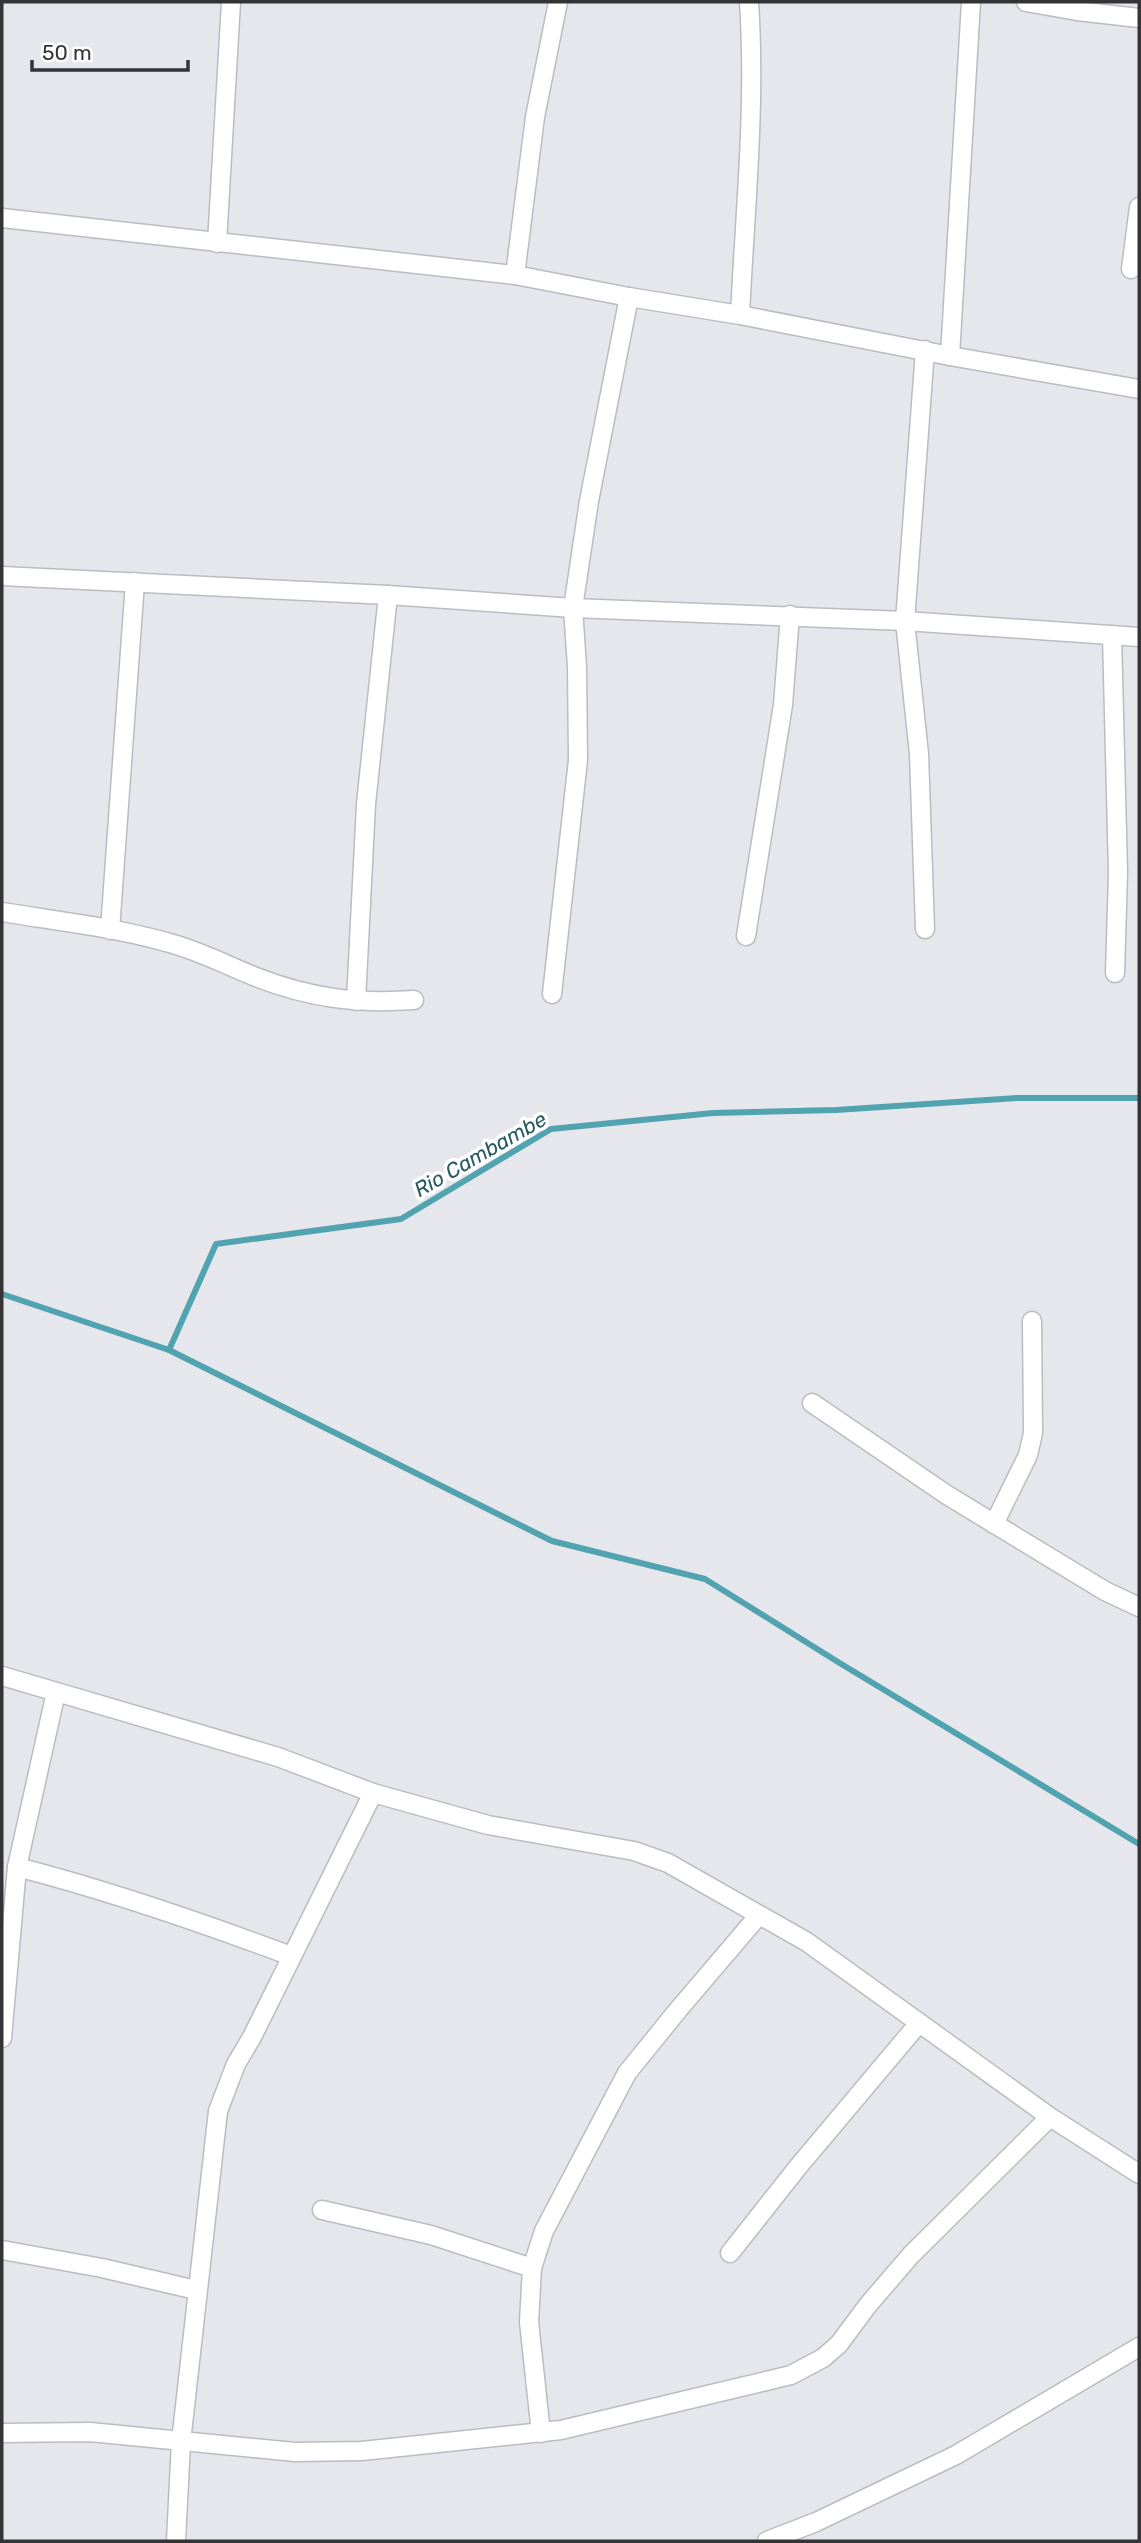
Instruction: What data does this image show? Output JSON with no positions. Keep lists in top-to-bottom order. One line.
{"water":["Rio Cambambe"],"scale_bar":"50 m"}
